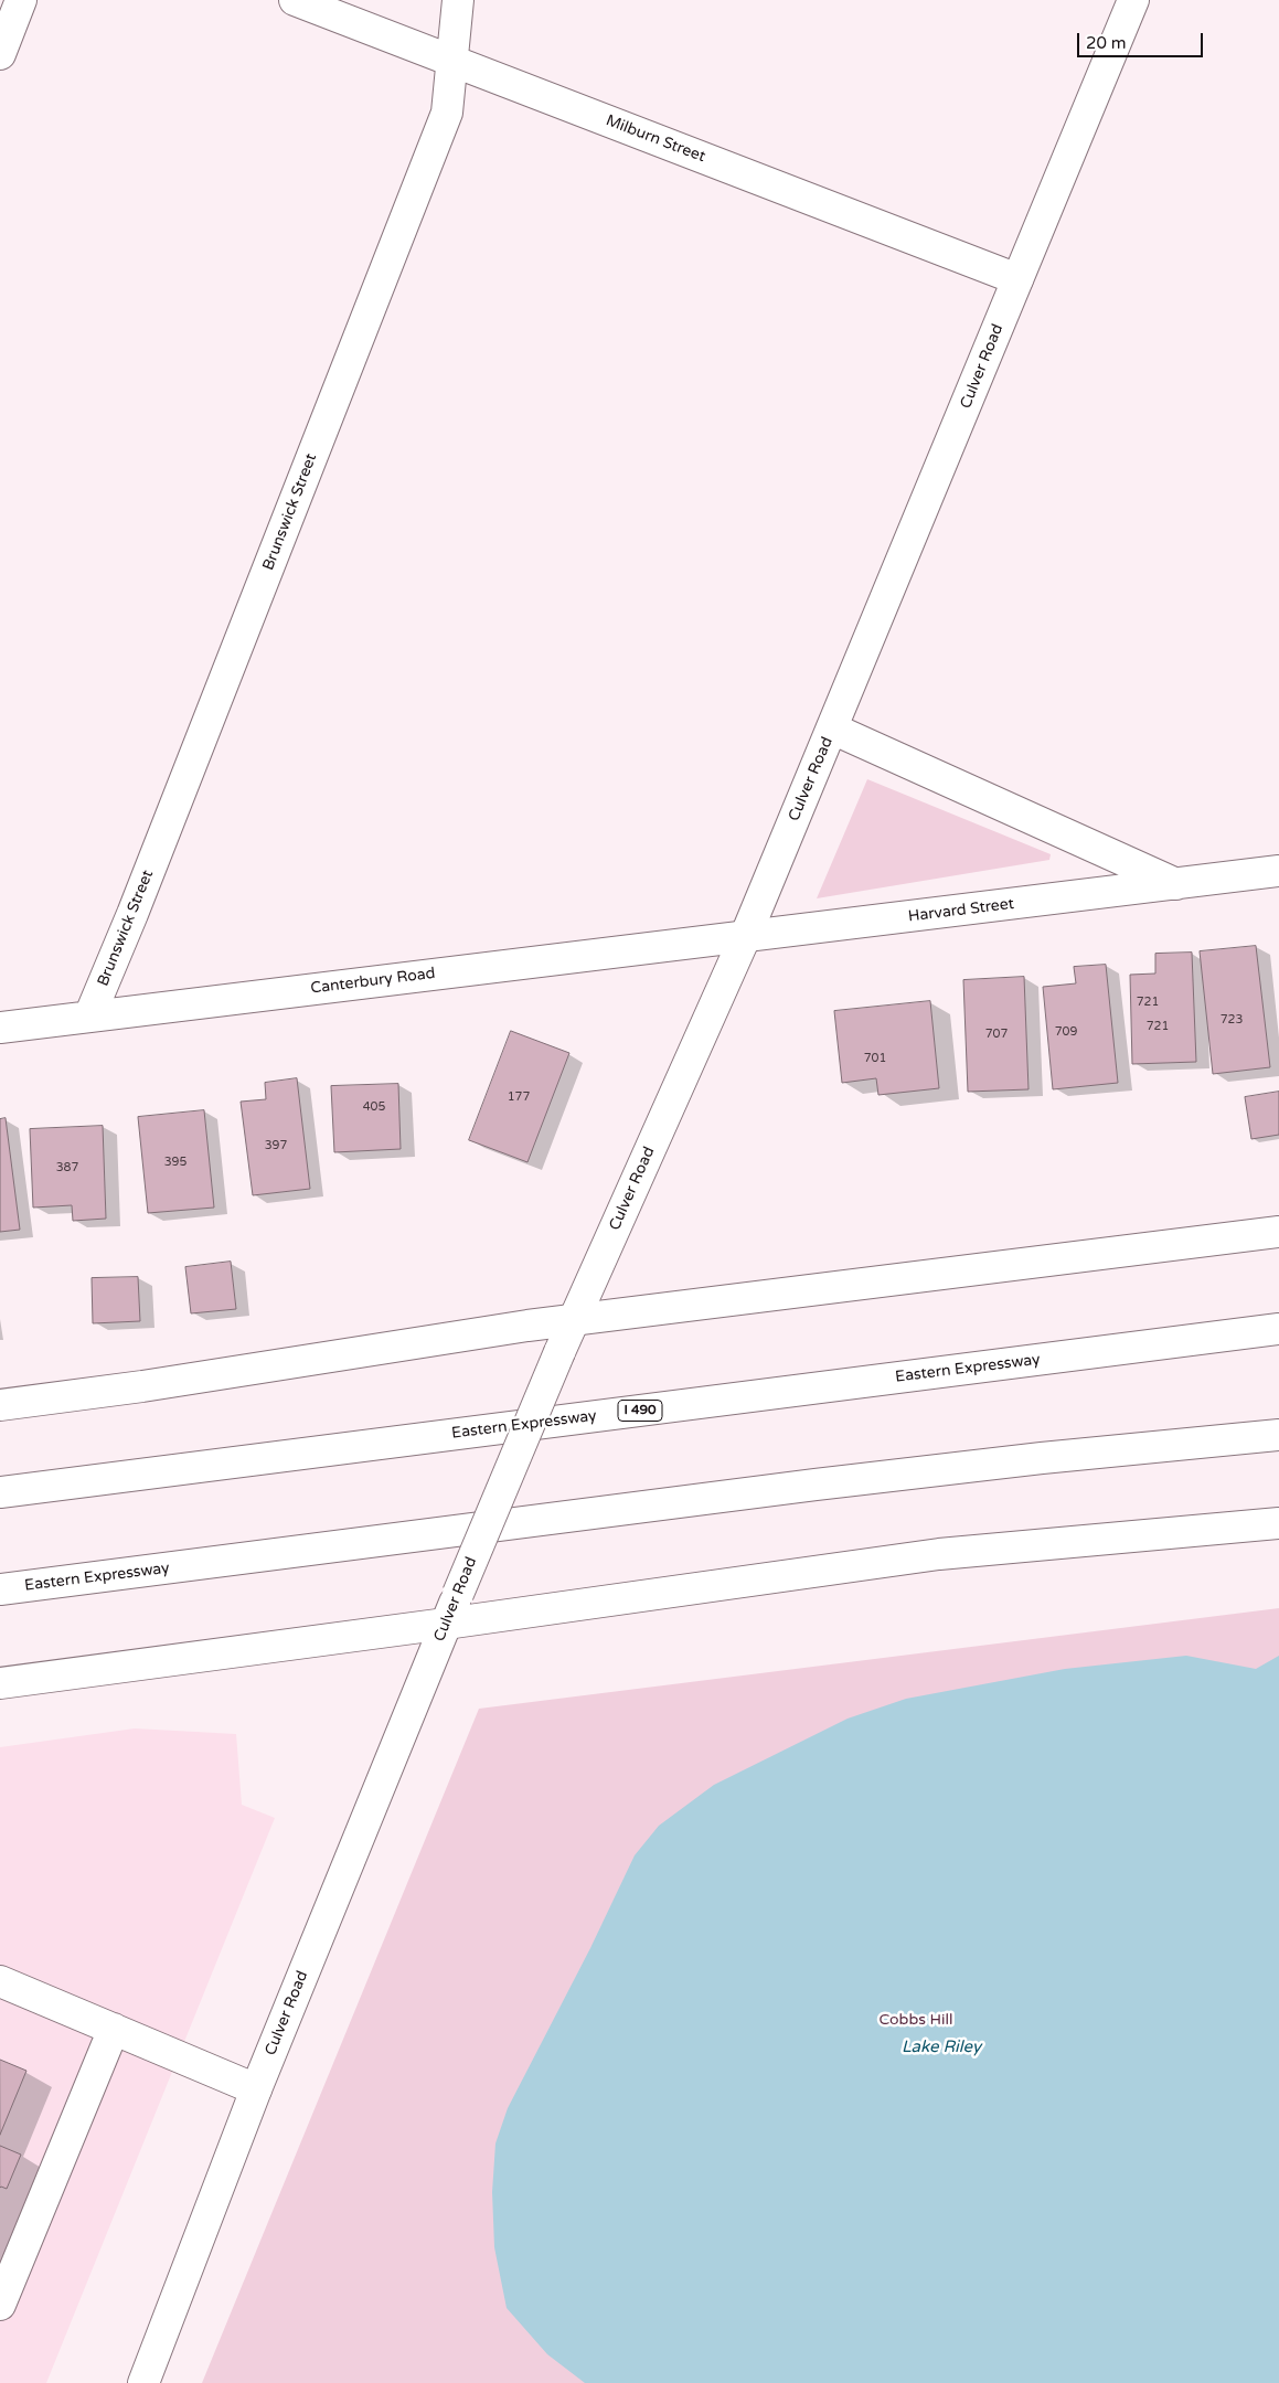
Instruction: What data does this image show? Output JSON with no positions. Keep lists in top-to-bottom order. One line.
{"streets":{"main road":["Milburn Street","Culver Road","Brunswick Street","Harvard Street","Canterbury Road","Eastern Expressway","I 490"]},"crossings":[["Milburn Street","Culver Road"],["Milburn Street","Brunswick Street"],["Culver Road","Harvard Street"],["Culver Road","Canterbury Road"],["Brunswick Street","Canterbury Road"],["Harvard Street","Canterbury Road"]],"water":["Lake Riley"],"parks":["Cobbs Hill"],"house_numbers":["721","723","721","709","707","701","177","405","397","395","387"],"scale_bar":"20 m"}
